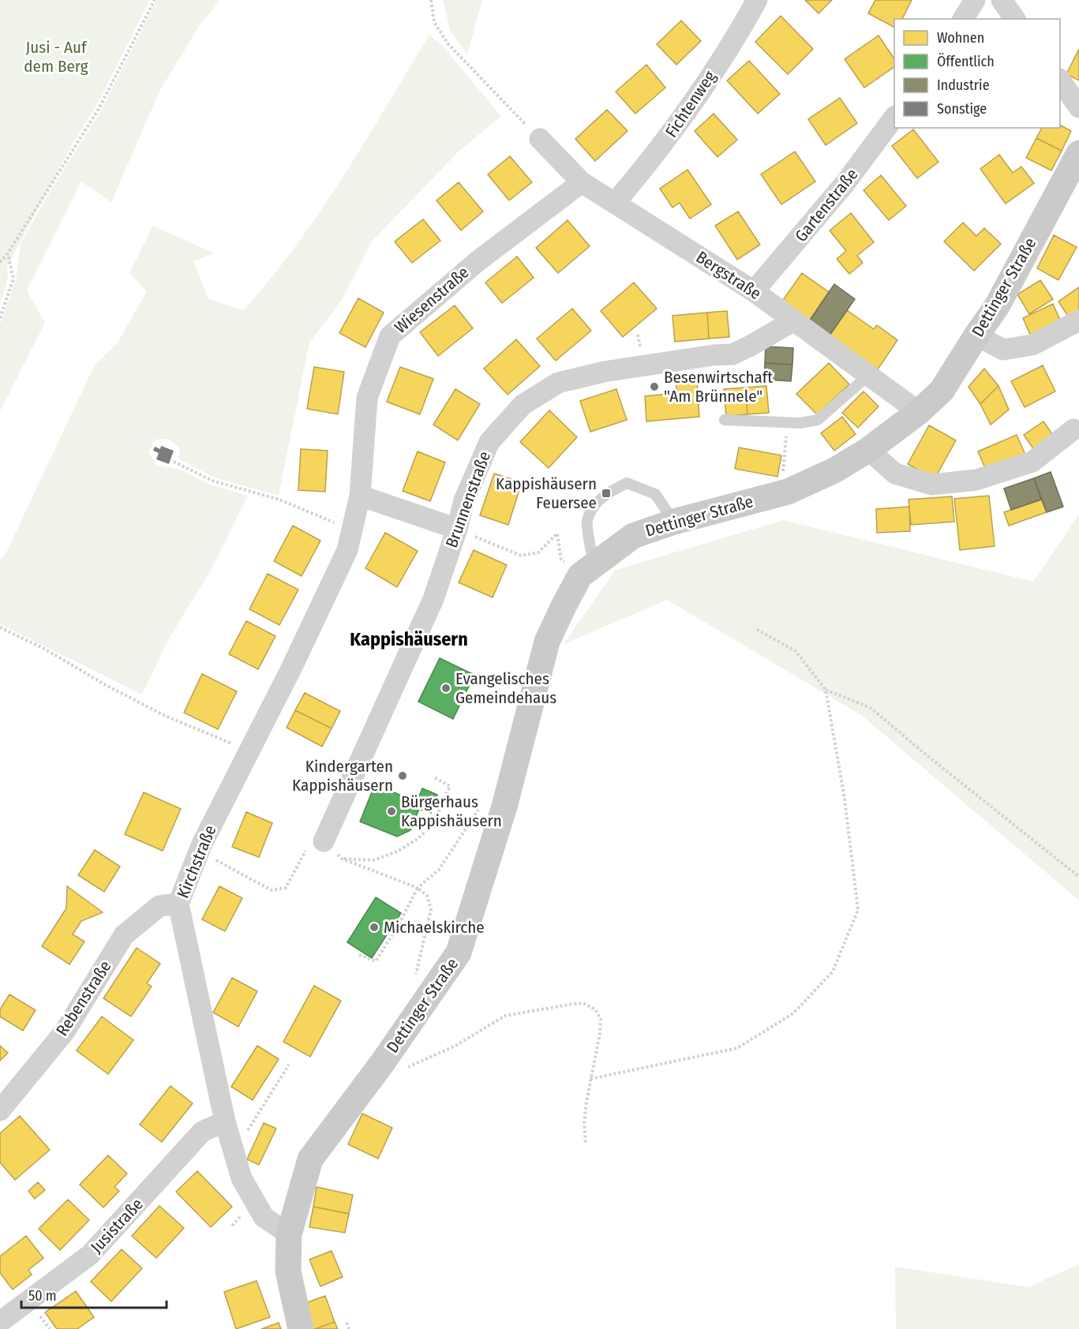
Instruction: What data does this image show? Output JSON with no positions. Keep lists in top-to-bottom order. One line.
{"streets":{"street":["Fichtenweg","Gartenstraße","Bergstraße","Dettinger Straße","Wiesenstraße","Brunnenstraße","Kirchstraße","Rebenstraße","Jusistraße"]},"crossings":[["Fichtenweg","Bergstraße"],["Gartenstraße","Bergstraße"],["Bergstraße","Dettinger Straße"],["Bergstraße","Wiesenstraße"],["Bergstraße","Brunnenstraße"],["Dettinger Straße","Kirchstraße"],["Wiesenstraße","Kirchstraße"],["Kirchstraße","Rebenstraße"],["Kirchstraße","Jusistraße"]],"districts":["Kappishäusern"],"parks":["Jusi - Auf dem Berg"],"places":{"other":["Besenwirtschaft \"Am Brünnele\"","Evangelisches Gemeindehaus","Kindergarten Kappishäusern","Bürgerhaus Kappishäusern","Michaelskirche"],"transit":["Kappishäusern Feuersee"]},"legend":["Wohnen","Öffentlich","Industrie","Sonstige"],"scale_bar":"50 m"}
